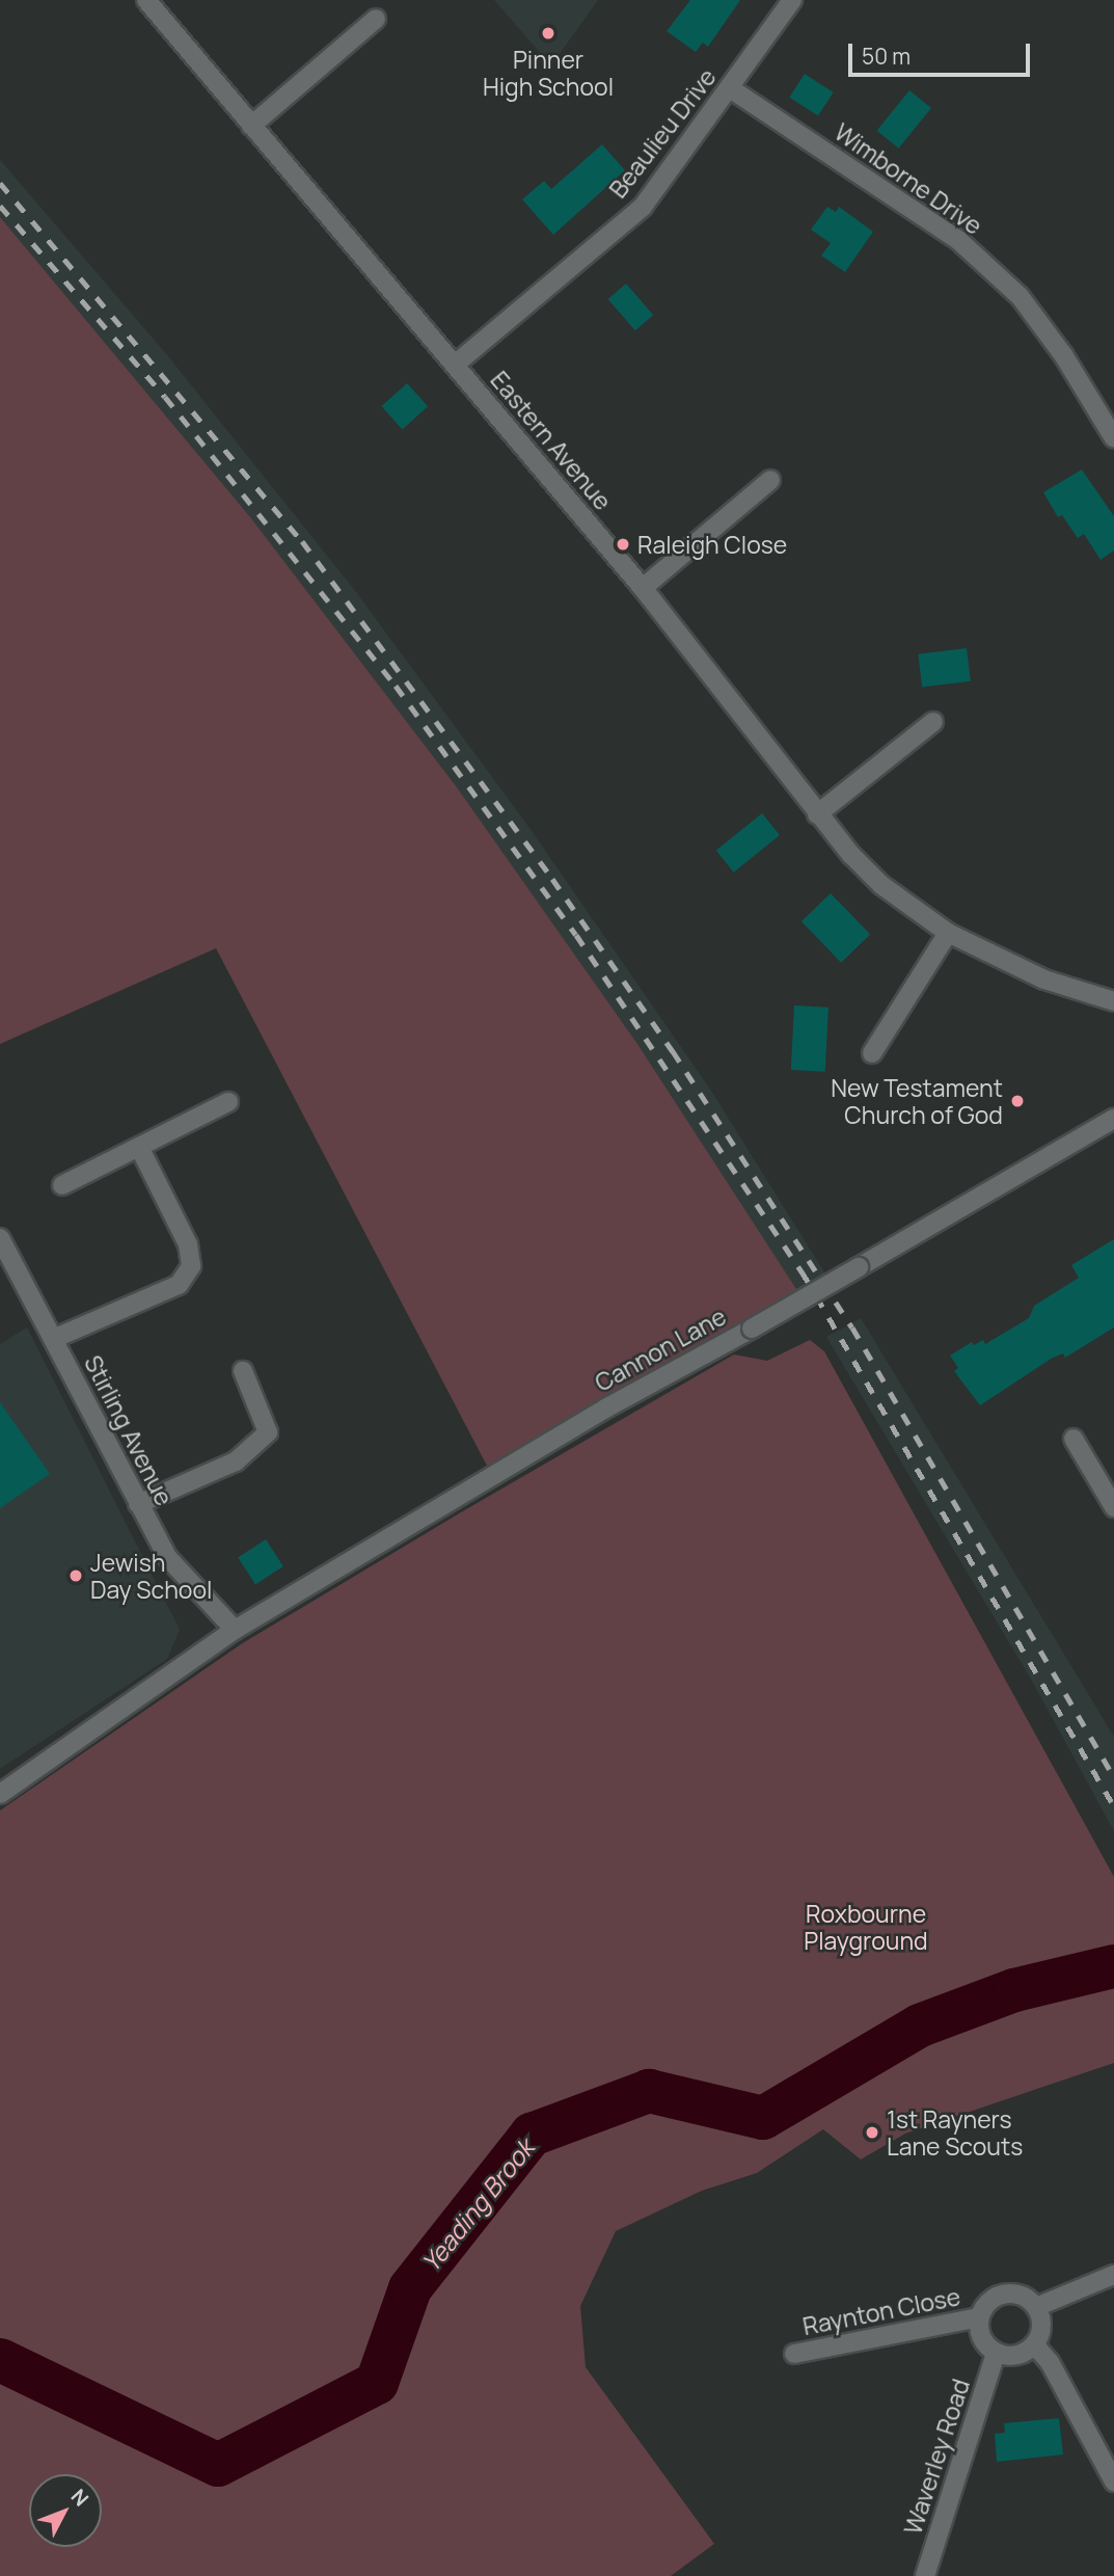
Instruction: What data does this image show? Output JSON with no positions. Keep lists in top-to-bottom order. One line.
{"streets":{"street":["Beaulieu Drive","Wimborne Drive","Eastern Avenue","Cannon Lane","Stirling Avenue","Raynton Close","Waverley Road"]},"crossings":[["Beaulieu Drive","Wimborne Drive"],["Beaulieu Drive","Eastern Avenue"],["Cannon Lane","Stirling Avenue"],["Raynton Close","Waverley Road"]],"water":["Yeading Brook"],"parks":["Roxbourne Playground"],"places":["Pinner High School","Raleigh Close","New Testament Church of God","Jewish Day School","1st Rayners Lane Scouts"],"scale_bar":"50 m","north":"top right"}
